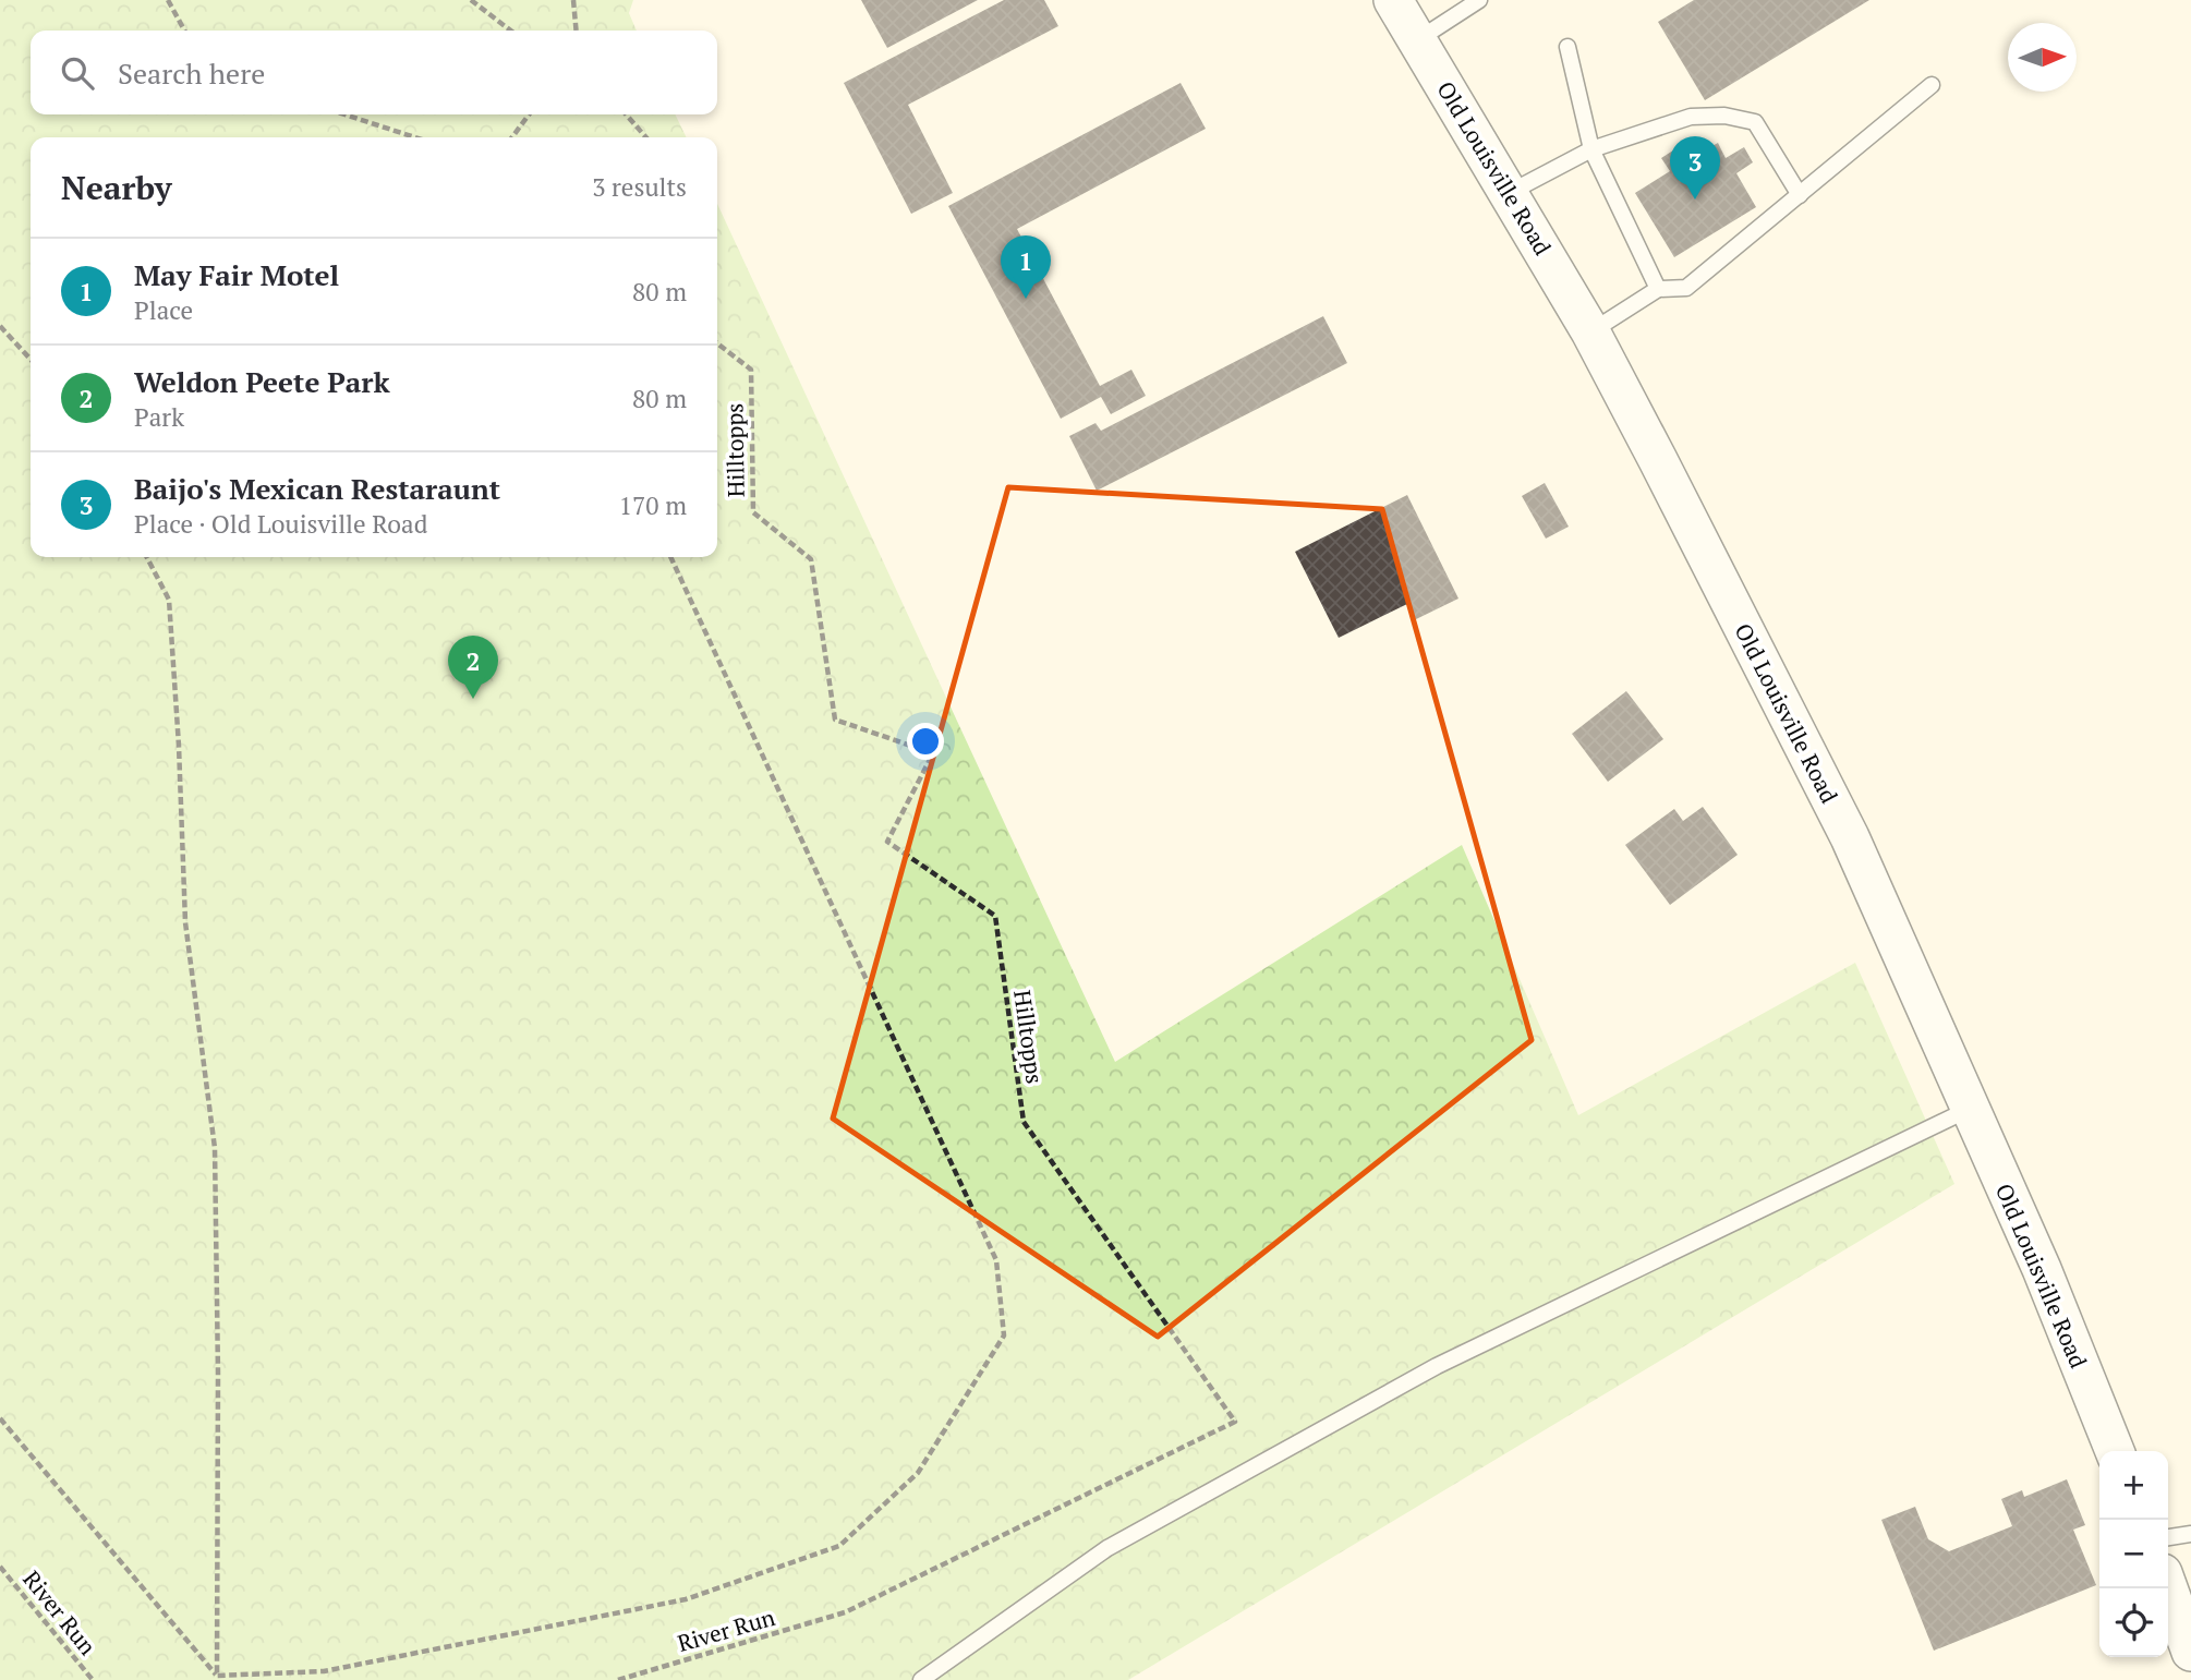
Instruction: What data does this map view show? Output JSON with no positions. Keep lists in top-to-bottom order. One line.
{"streets":{"street":["Old Louisville Road"],"path":["Hilltopps","River Run"]},"crossings":[["Hilltopps","River Run"]],"north":"right","page":{"search":"Search here","pins":["3","1","2"],"heading":["Nearby","3 results"],"list":[{"mark":"1","name":"May Fair Motel","note":"Place","value":"80 m"},{"mark":"2","name":"Weldon Peete Park","note":"Park","value":"80 m"},{"mark":"3","name":"Baijo's Mexican Restaraunt","note":"Place · Old Louisville Road","value":"170 m"}],"map_buttons":["+","−"]}}
